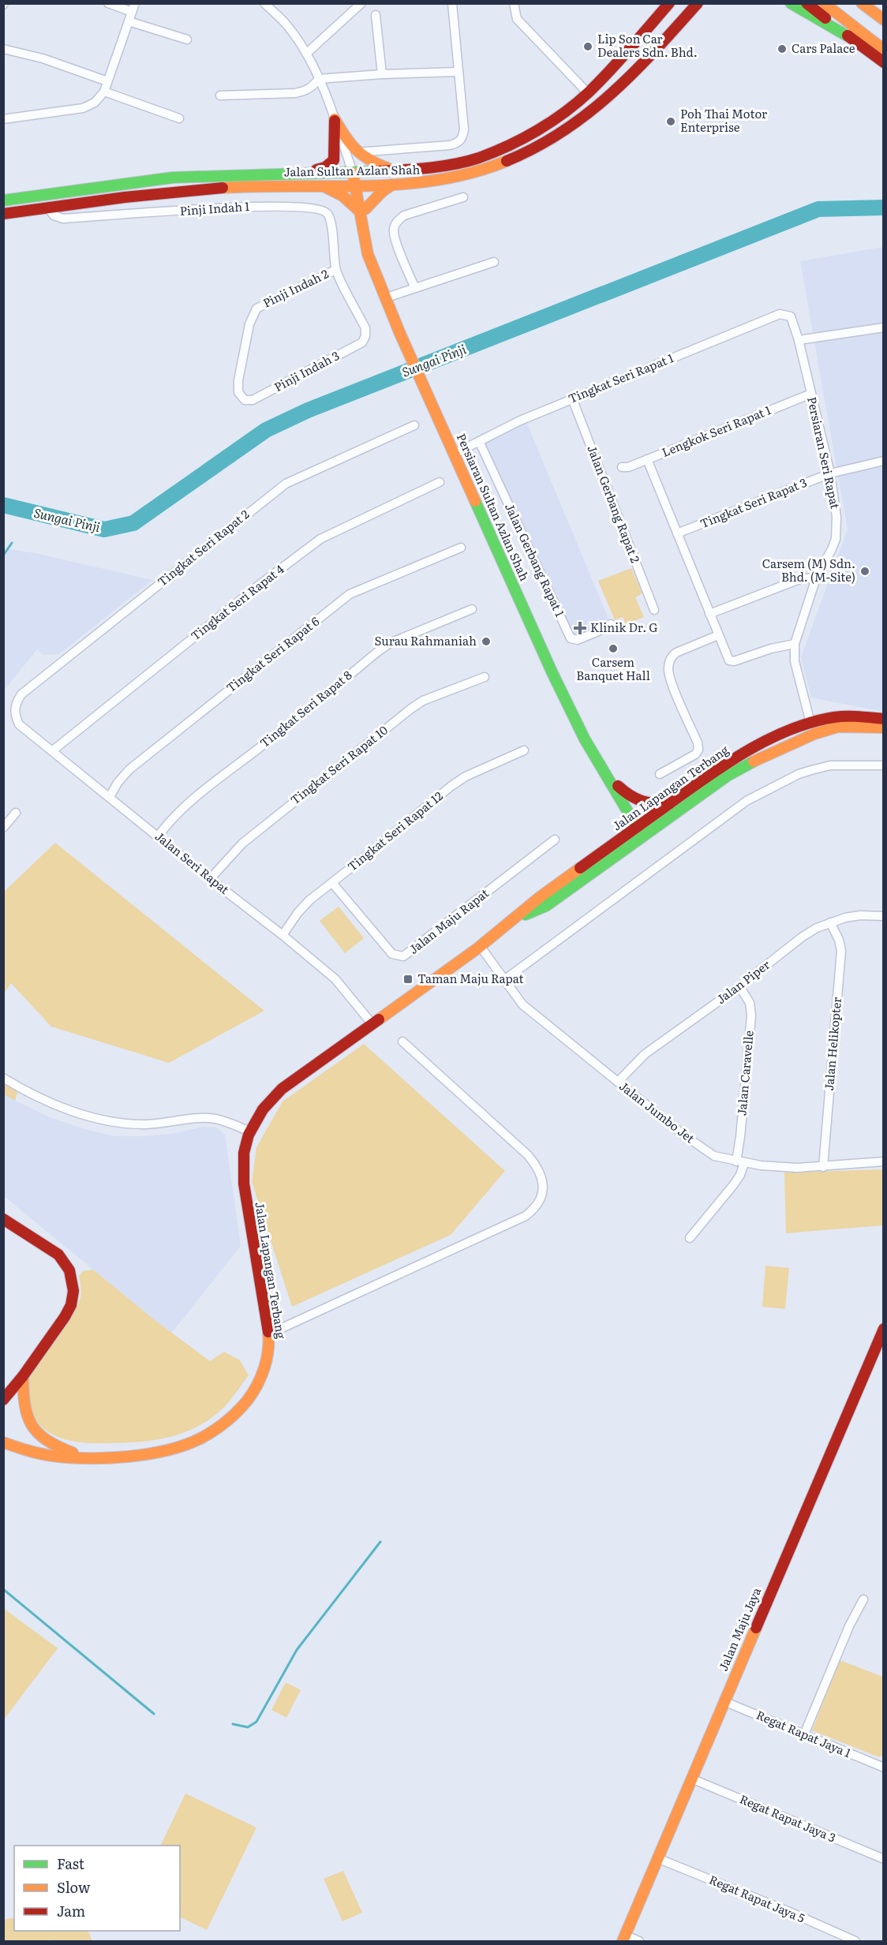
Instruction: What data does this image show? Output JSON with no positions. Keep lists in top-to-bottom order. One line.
{"streets":{"main road":["Jalan Sultan Azlan Shah","Persiaran Sultan Azlan Shah","Jalan Lapangan Terbang","Jalan Maju Jaya"],"street":["Pinji Indah 1","Pinji Indah 2","Pinji Indah 3","Tingkat Seri Rapat 1","Lengkok Seri Rapat 1","Persiaran Seri Rapat","Tingkat Seri Rapat 3","Jalan Gerbang Rapat 2","Tingkat Seri Rapat 2","Jalan Gerbang Rapat 1","Tingkat Seri Rapat 4","Tingkat Seri Rapat 6","Tingkat Seri Rapat 8","Tingkat Seri Rapat 10","Tingkat Seri Rapat 12","Jalan Seri Rapat","Jalan Maju Rapat","Jalan Piper","Jalan Helikopter","Jalan Caravelle","Jalan Jumbo Jet","Regat Rapat Jaya 1","Regat Rapat Jaya 3","Regat Rapat Jaya 5"]},"crossings":[["Jalan Sultan Azlan Shah","Pinji Indah 1"],["Jalan Sultan Azlan Shah","Persiaran Sultan Azlan Shah"],["Pinji Indah 1","Pinji Indah 2"],["Pinji Indah 1","Pinji Indah 3"],["Pinji Indah 2","Pinji Indah 3"],["Tingkat Seri Rapat 1","Persiaran Seri Rapat"],["Tingkat Seri Rapat 1","Jalan Gerbang Rapat 2"],["Tingkat Seri Rapat 1","Persiaran Sultan Azlan Shah"],["Tingkat Seri Rapat 1","Jalan Gerbang Rapat 1"],["Lengkok Seri Rapat 1","Persiaran Seri Rapat"],["Persiaran Seri Rapat","Tingkat Seri Rapat 3"],["Persiaran Seri Rapat","Jalan Lapangan Terbang"],["Persiaran Sultan Azlan Shah","Jalan Lapangan Terbang"],["Tingkat Seri Rapat 2","Jalan Seri Rapat"],["Tingkat Seri Rapat 4","Jalan Seri Rapat"],["Tingkat Seri Rapat 6","Jalan Seri Rapat"],["Tingkat Seri Rapat 8","Jalan Seri Rapat"],["Tingkat Seri Rapat 10","Jalan Seri Rapat"],["Jalan Lapangan Terbang","Jalan Seri Rapat"],["Jalan Lapangan Terbang","Jalan Jumbo Jet"],["Tingkat Seri Rapat 12","Jalan Seri Rapat"],["Tingkat Seri Rapat 12","Jalan Maju Rapat"],["Jalan Piper","Jalan Helikopter"],["Jalan Piper","Jalan Caravelle"],["Jalan Piper","Jalan Jumbo Jet"],["Jalan Helikopter","Jalan Jumbo Jet"],["Jalan Caravelle","Jalan Jumbo Jet"],["Jalan Maju Jaya","Regat Rapat Jaya 1"],["Jalan Maju Jaya","Regat Rapat Jaya 3"],["Jalan Maju Jaya","Regat Rapat Jaya 5"]],"water":["Sungai Pinji"],"places":{"other":["Lip Son Car Dealers Sdn. Bhd.","Cars Palace","Poh Thai Motor Enterprise","Carsem (M) Sdn. Bhd. (M-Site)","Surau Rahmaniah","Carsem Banquet Hall"],"health":["Klinik Dr. G"],"transit":["Taman Maju Rapat"]},"legend":["Fast","Slow","Jam"]}
